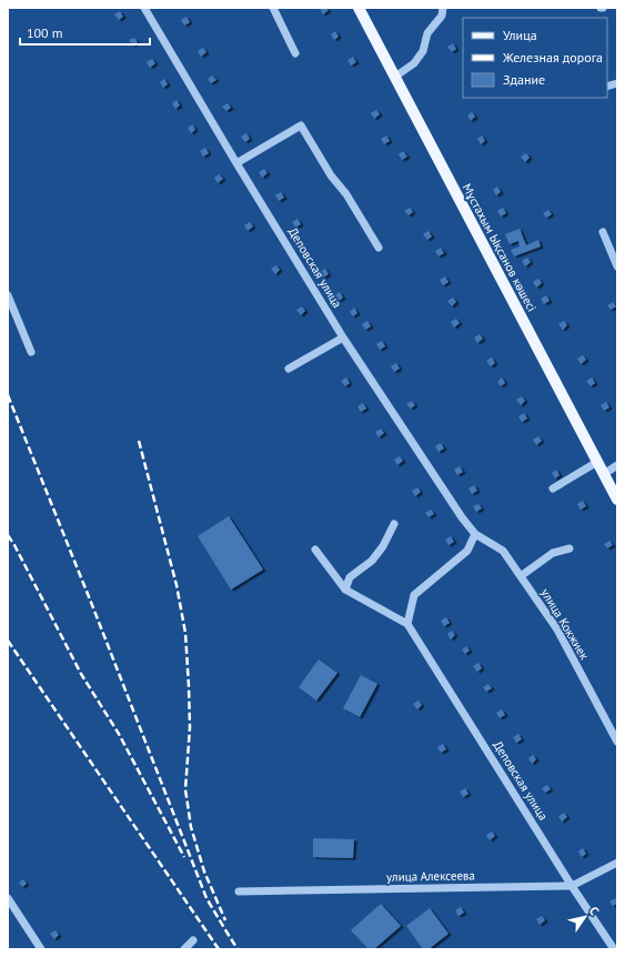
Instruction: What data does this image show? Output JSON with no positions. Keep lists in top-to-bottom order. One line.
{"streets":{"main road":["Мұстахым Ықсанов көшесі"],"street":["Деповская улица","улица Кокжиек","улица Алексеева"]},"crossings":[["Деповская улица","улица Кокжиек"],["Деповская улица","улица Алексеева"]],"legend":["Улица","Железная дорога","Здание"],"scale_bar":"100 m","north":"top right"}
